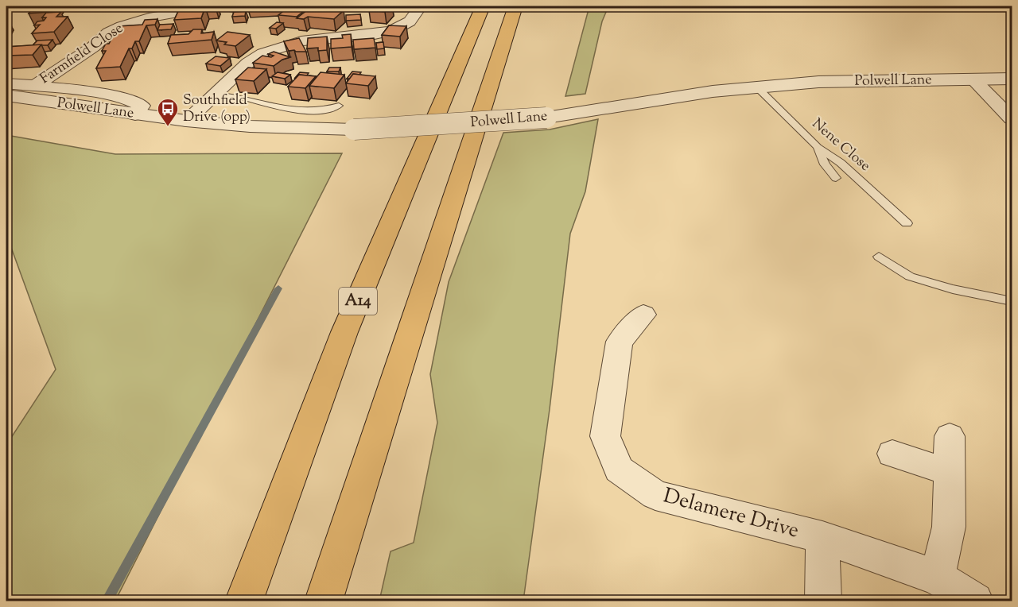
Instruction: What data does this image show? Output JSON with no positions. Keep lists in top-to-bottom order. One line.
{"streets":{"highway":["A14"],"street":["Farmfield Close","Polwell Lane","Delamere Drive"],"lane":["Nene Close"]},"crossings":[["Farmfield Close","Polwell Lane"],["Polwell Lane","Nene Close"]],"places":{"bus stop":["Southfield Drive (opp)"]}}
